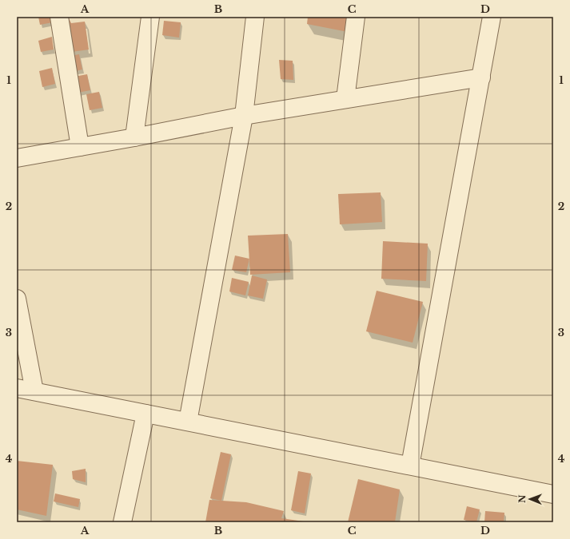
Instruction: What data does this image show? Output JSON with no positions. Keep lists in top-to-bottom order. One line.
{"north":"left","grid":{"columns":["A","B","C","D"],"rows":["1","2","3","4"]}}
